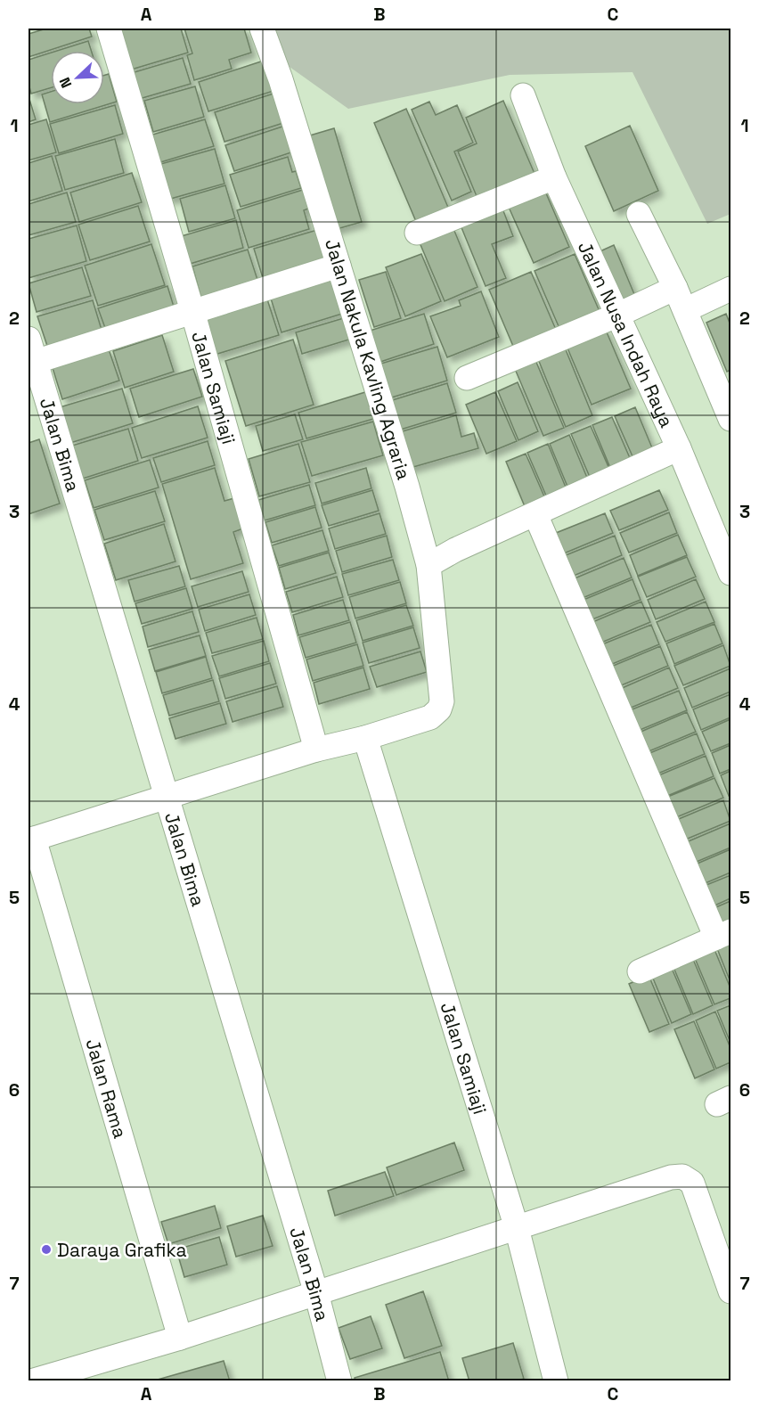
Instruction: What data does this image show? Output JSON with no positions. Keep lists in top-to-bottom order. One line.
{"streets":{"street":["Jalan Nusa Indah Raya","Jalan Nakula Kavling Agraria","Jalan Samiaji","Jalan Bima","Jalan Rama"]},"crossings":[["Jalan Nakula Kavling Agraria","Jalan Samiaji"]],"places":["Daraya Grafika"],"north":"bottom left","grid":{"columns":["A","B","C"],"rows":["1","2","3","4","5","6","7"]}}
